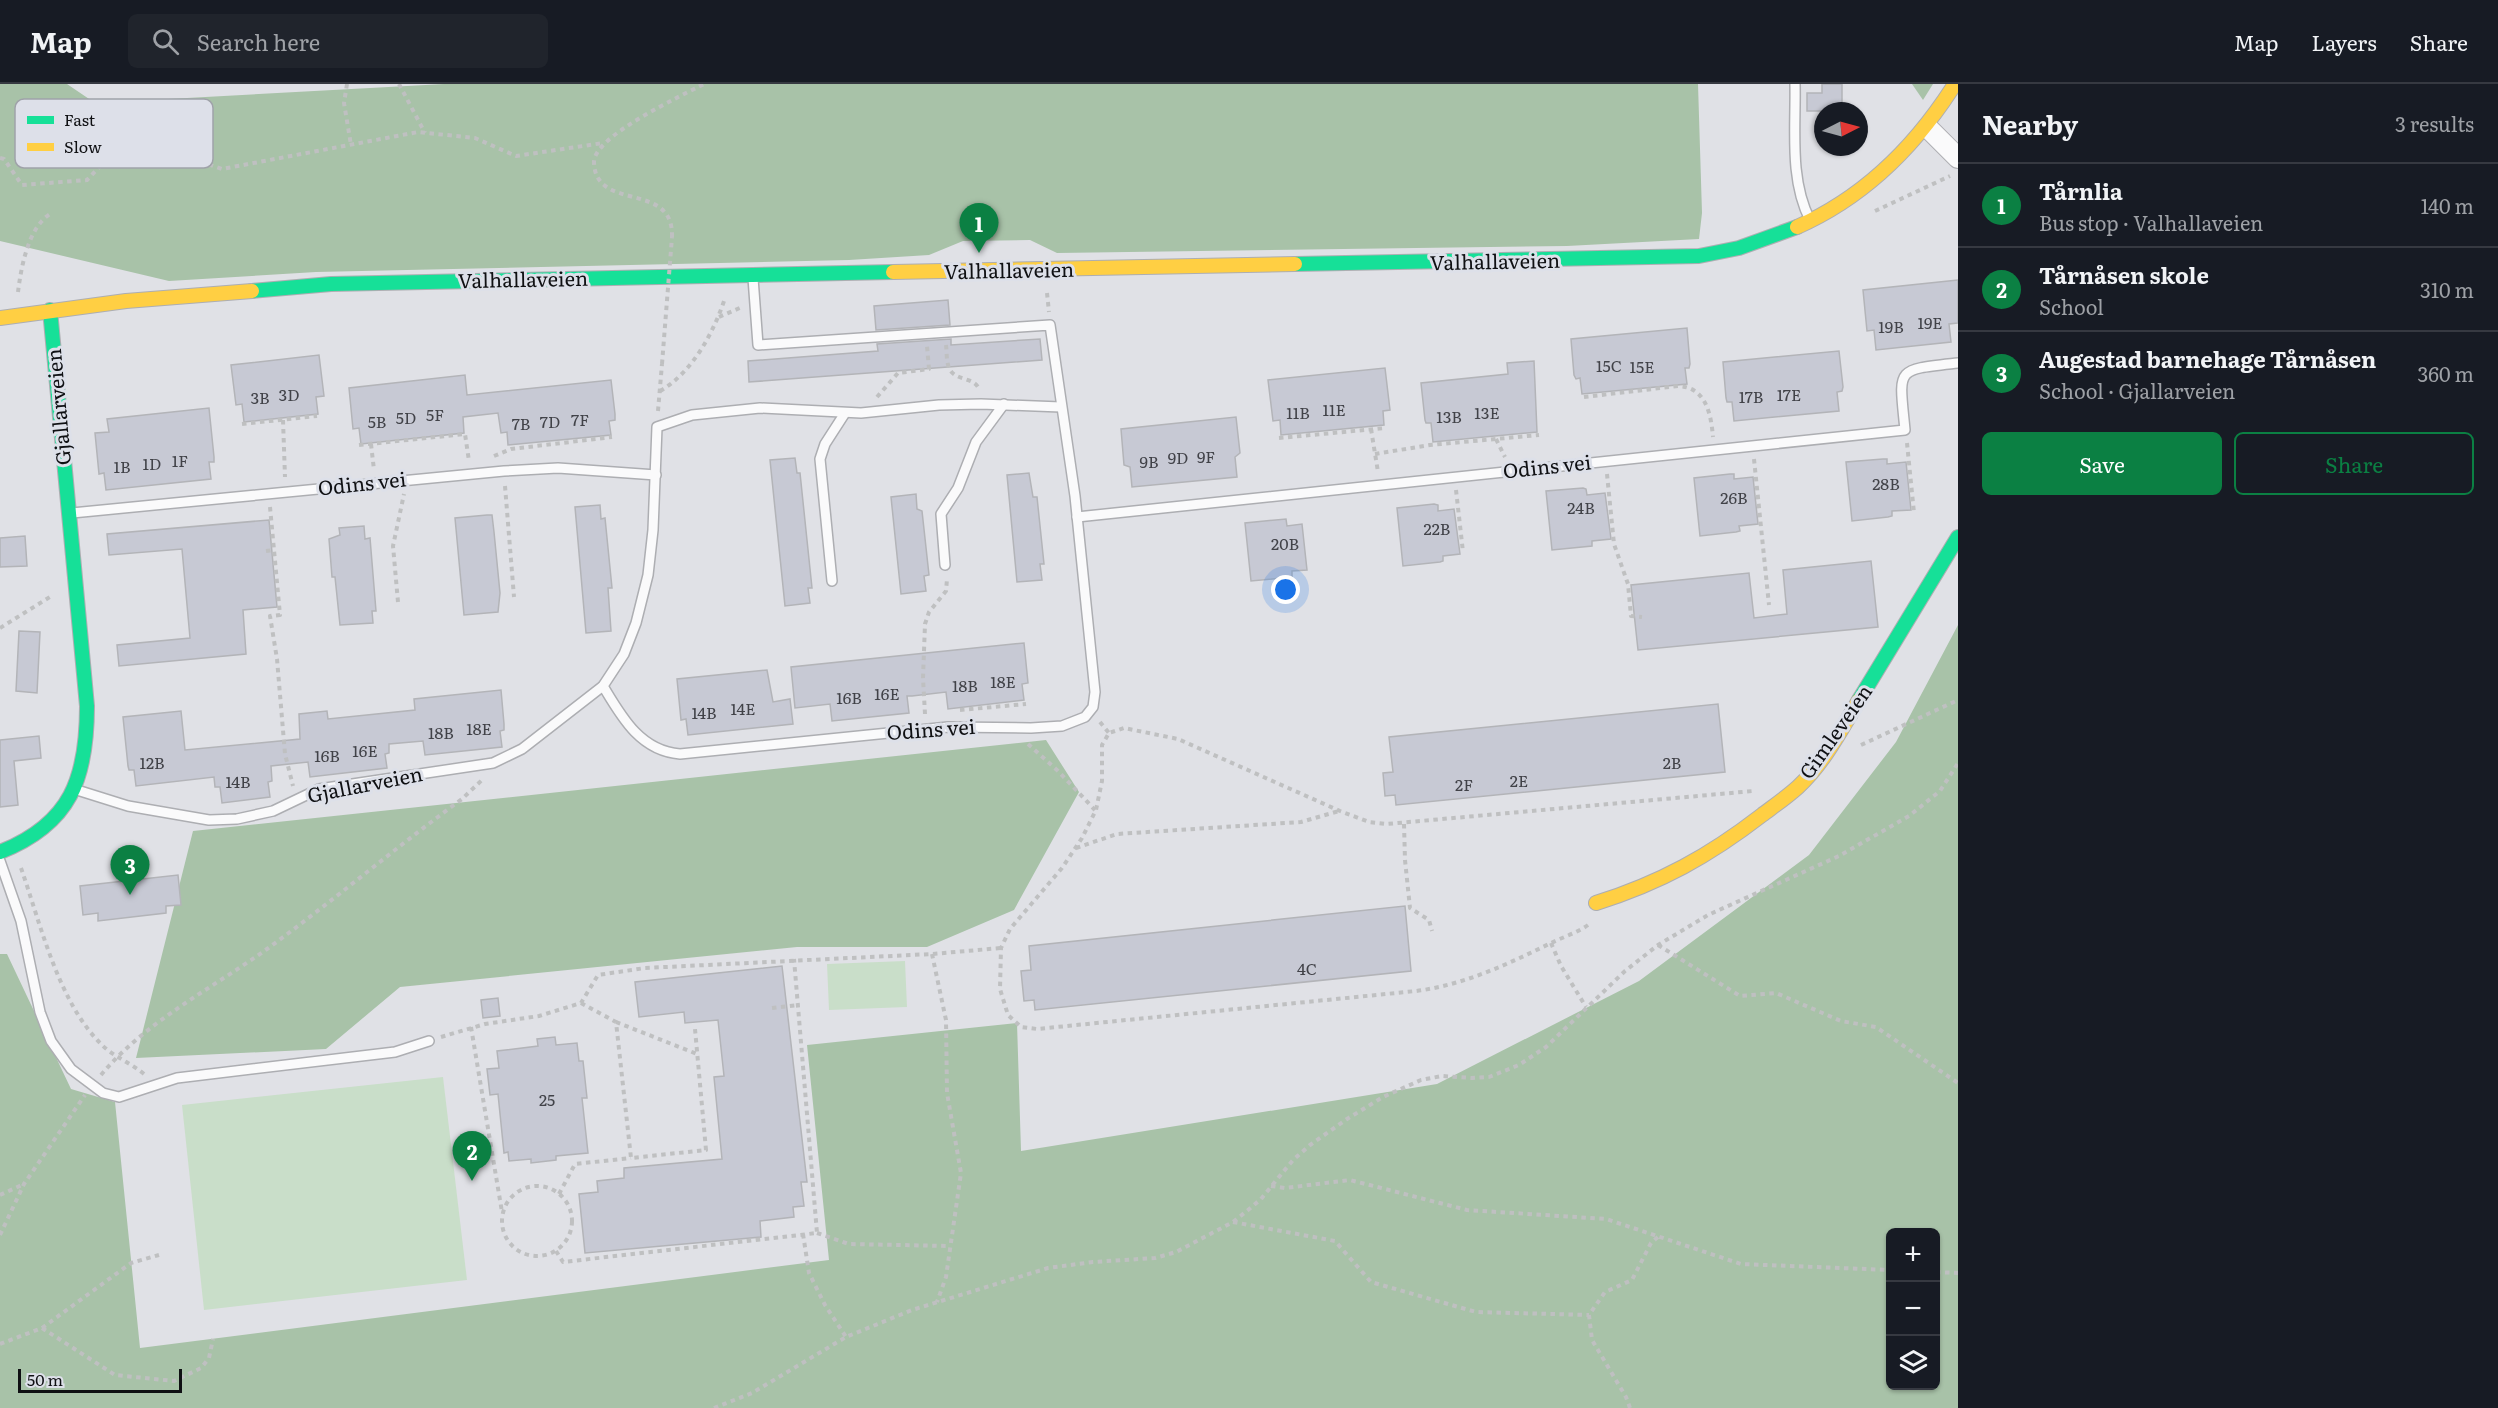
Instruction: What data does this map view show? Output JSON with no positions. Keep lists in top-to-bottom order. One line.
{"streets":{"street":["Valhallaveien","Gjallarveien","Gimleveien"],"lane":["Odins vei"]},"crossings":[["Valhallaveien","Gjallarveien"],["Gjallarveien","Odins vei"]],"house_numbers":["19E","19B","15C","15E","3D","17E","17B","3B","11E","11B","13E","5F","13B","5D","7F","5B","7D","7B","9F","9D","1F","9B","1D","1B","28B","26B","24B","22B","20B","18E","18B","16E","16B","14E","14B","18E","18B","16E","16B","12B","2B","2E","14B","2F","4C","25"],"legend":["Fast","Slow"],"scale_bar":"50 m","north":"right","page":{"header":"Map","search":"Search here","nav":["Map","Layers","Share"],"heading":["Nearby","3 results"],"list":[{"mark":"1","name":"Tårnlia","note":"Bus stop · Valhallaveien","value":"140 m"},{"mark":"2","name":"Tårnåsen skole","note":"School","value":"310 m"},{"mark":"3","name":"Augestad barnehage Tårnåsen","note":"School · Gjallarveien","value":"360 m"}],"pins":["1","3","2"],"buttons":["Save","Share"],"map_buttons":["+","−"],"scale":"50 m"}}
